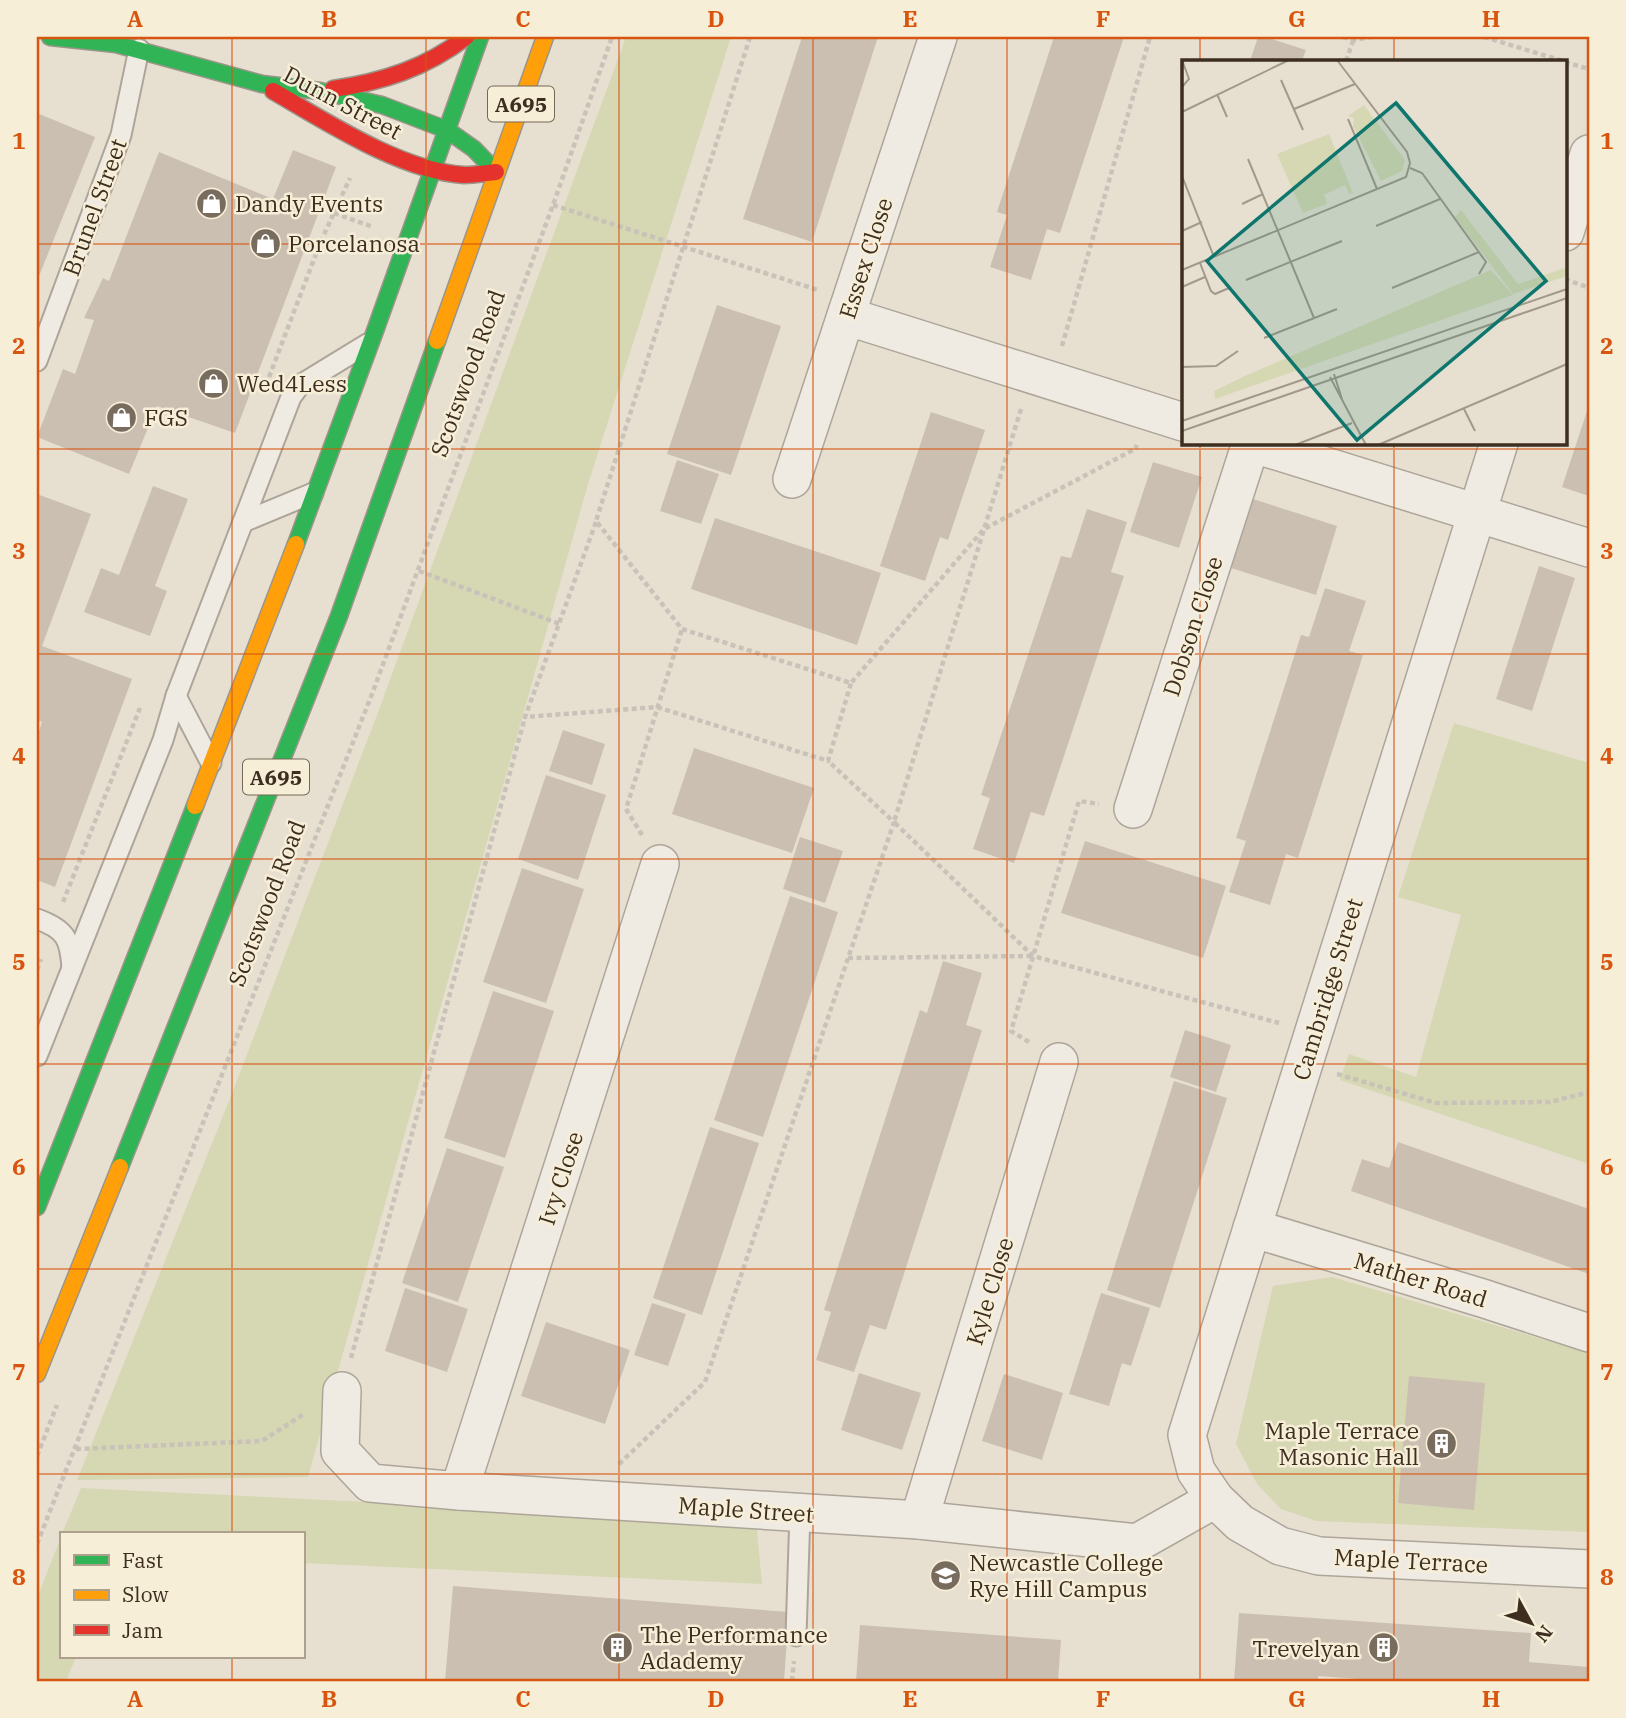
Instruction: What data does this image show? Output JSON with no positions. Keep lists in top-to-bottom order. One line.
{"streets":{"main road":["Dunn Street","A695","Scotswood Road"],"street":["Essex Close","Dobson Close","Cambridge Street","Ivy Close","Mather Road","Kyle Close","Maple Street","Maple Terrace"],"lane":["Brunel Street"]},"crossings":[["Dunn Street","A695"],["Dunn Street","Brunel Street"],["Dunn Street","Scotswood Road"],["Cambridge Street","Mather Road"],["Cambridge Street","Maple Street"],["Cambridge Street","Maple Terrace"],["Ivy Close","Maple Street"],["Kyle Close","Maple Street"],["Maple Street","Maple Terrace"]],"places":{"shop":["Dandy Events","Porcelanosa","Wed4Less","FGS"],"building":["Maple Terrace Masonic Hall","The Performance Adademy","Trevelyan"],"school or university":["Newcastle College Rye Hill Campus"]},"legend":["Fast","Slow","Jam"],"north":"bottom right","grid":{"columns":["A","B","C","D","E","F","G","H"],"rows":["1","2","3","4","5","6","7","8"]}}
